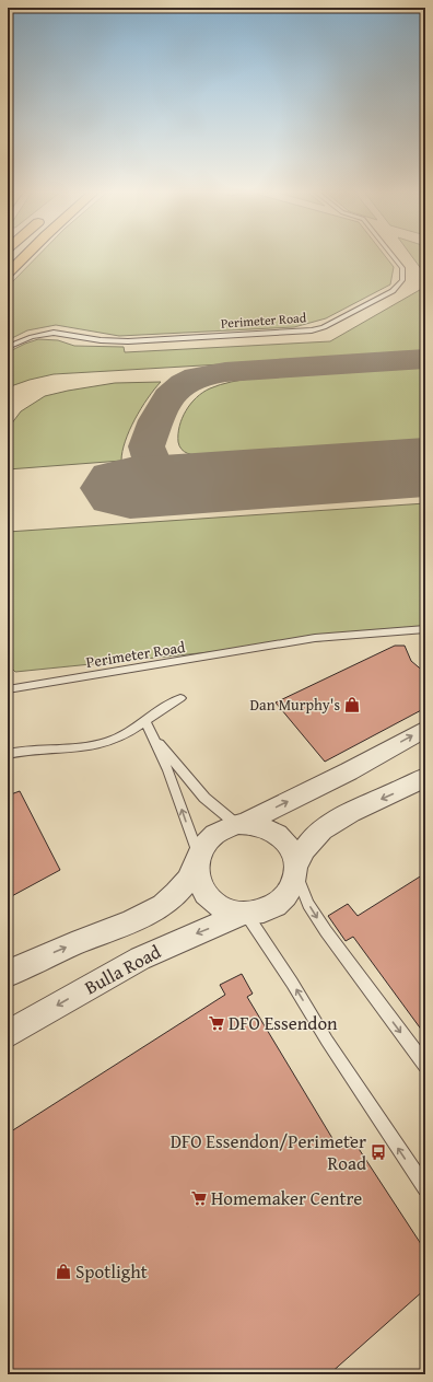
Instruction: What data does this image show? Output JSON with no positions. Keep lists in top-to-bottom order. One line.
{"streets":{"street":["Bulla Road"],"lane":["Perimeter Road"]},"places":{"shop":["Dan Murphy's","Spotlight"],"supermarket":["DFO Essendon","Homemaker Centre"],"bus stop":["DFO Essendon/Perimeter Road"]}}
